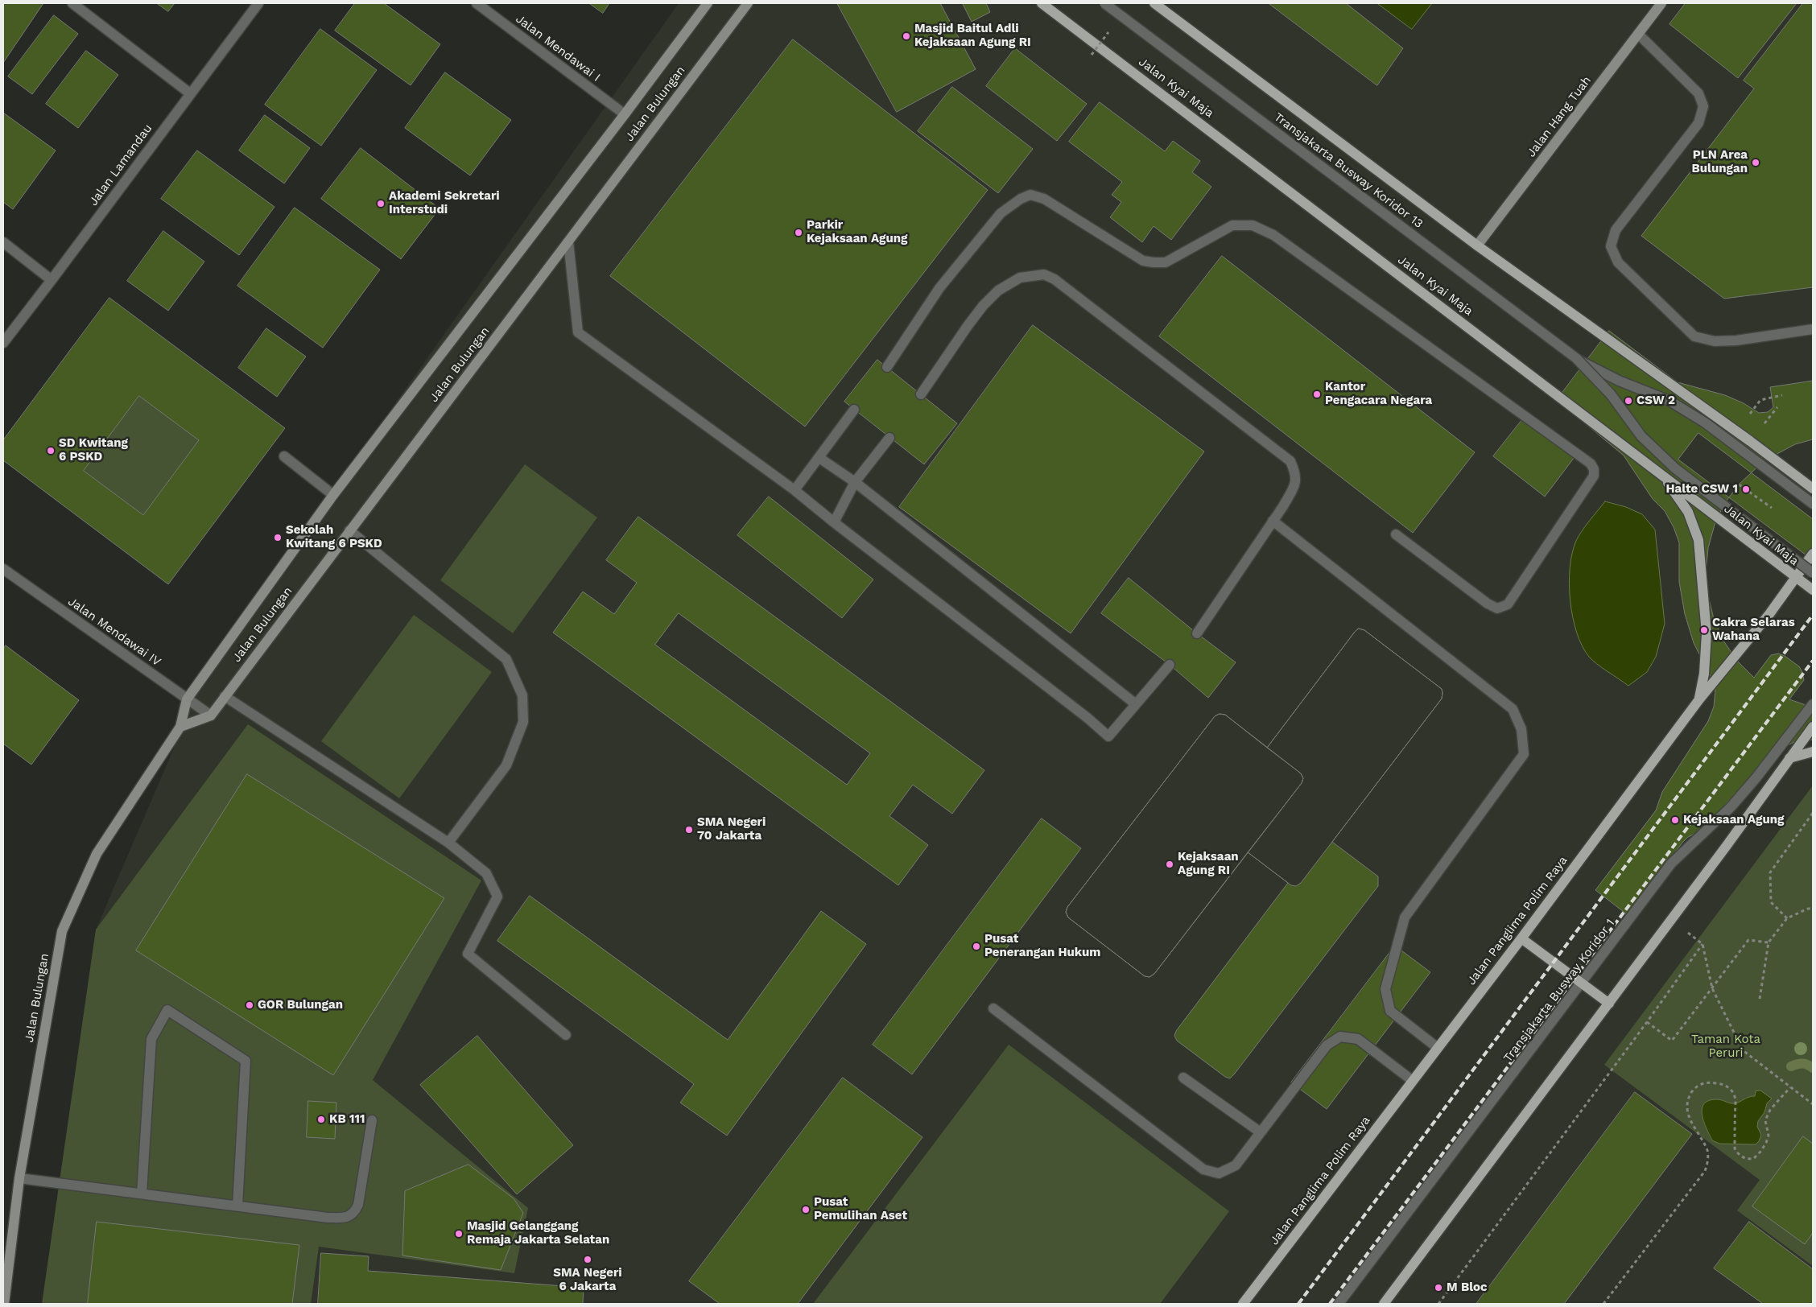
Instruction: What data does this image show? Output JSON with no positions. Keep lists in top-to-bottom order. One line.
{"streets":{"main road":["Jalan Kyai Maja","Jalan Panglima Polim Raya"],"street":["Jalan Mendawai I","Jalan Bulungan","Jalan Hang Tuah","Jalan Lamandau","Transjakarta Busway Koridor 13","Jalan Mendawai IV","Transjakarta Busway Koridor 1"]},"crossings":[["Jalan Mendawai I","Jalan Bulungan"],["Jalan Kyai Maja","Jalan Panglima Polim Raya"],["Jalan Bulungan","Jalan Mendawai IV"]],"parks":["Taman Kota Peruri"],"places":["Masjid Baitul Adli Kejaksaan Agung RI","PLN Area Bulungan","Akademi Sekretari Interstudi","Parkir Kejaksaan Agung","Kantor Pengacara Negara","CSW 2","SD Kwitang 6 PSKD","Halte CSW 1","Sekolah Kwitang 6 PSKD","Cakra Selaras Wahana","Kejaksaan Agung","SMA Negeri 70 Jakarta","Kejaksaan Agung RI","Pusat Penerangan Hukum","GOR Bulungan","KB 111","Pusat Pemulihan Aset","Masjid Gelanggang Remaja Jakarta Selatan","SMA Negeri 6 Jakarta","M Bloc"]}
